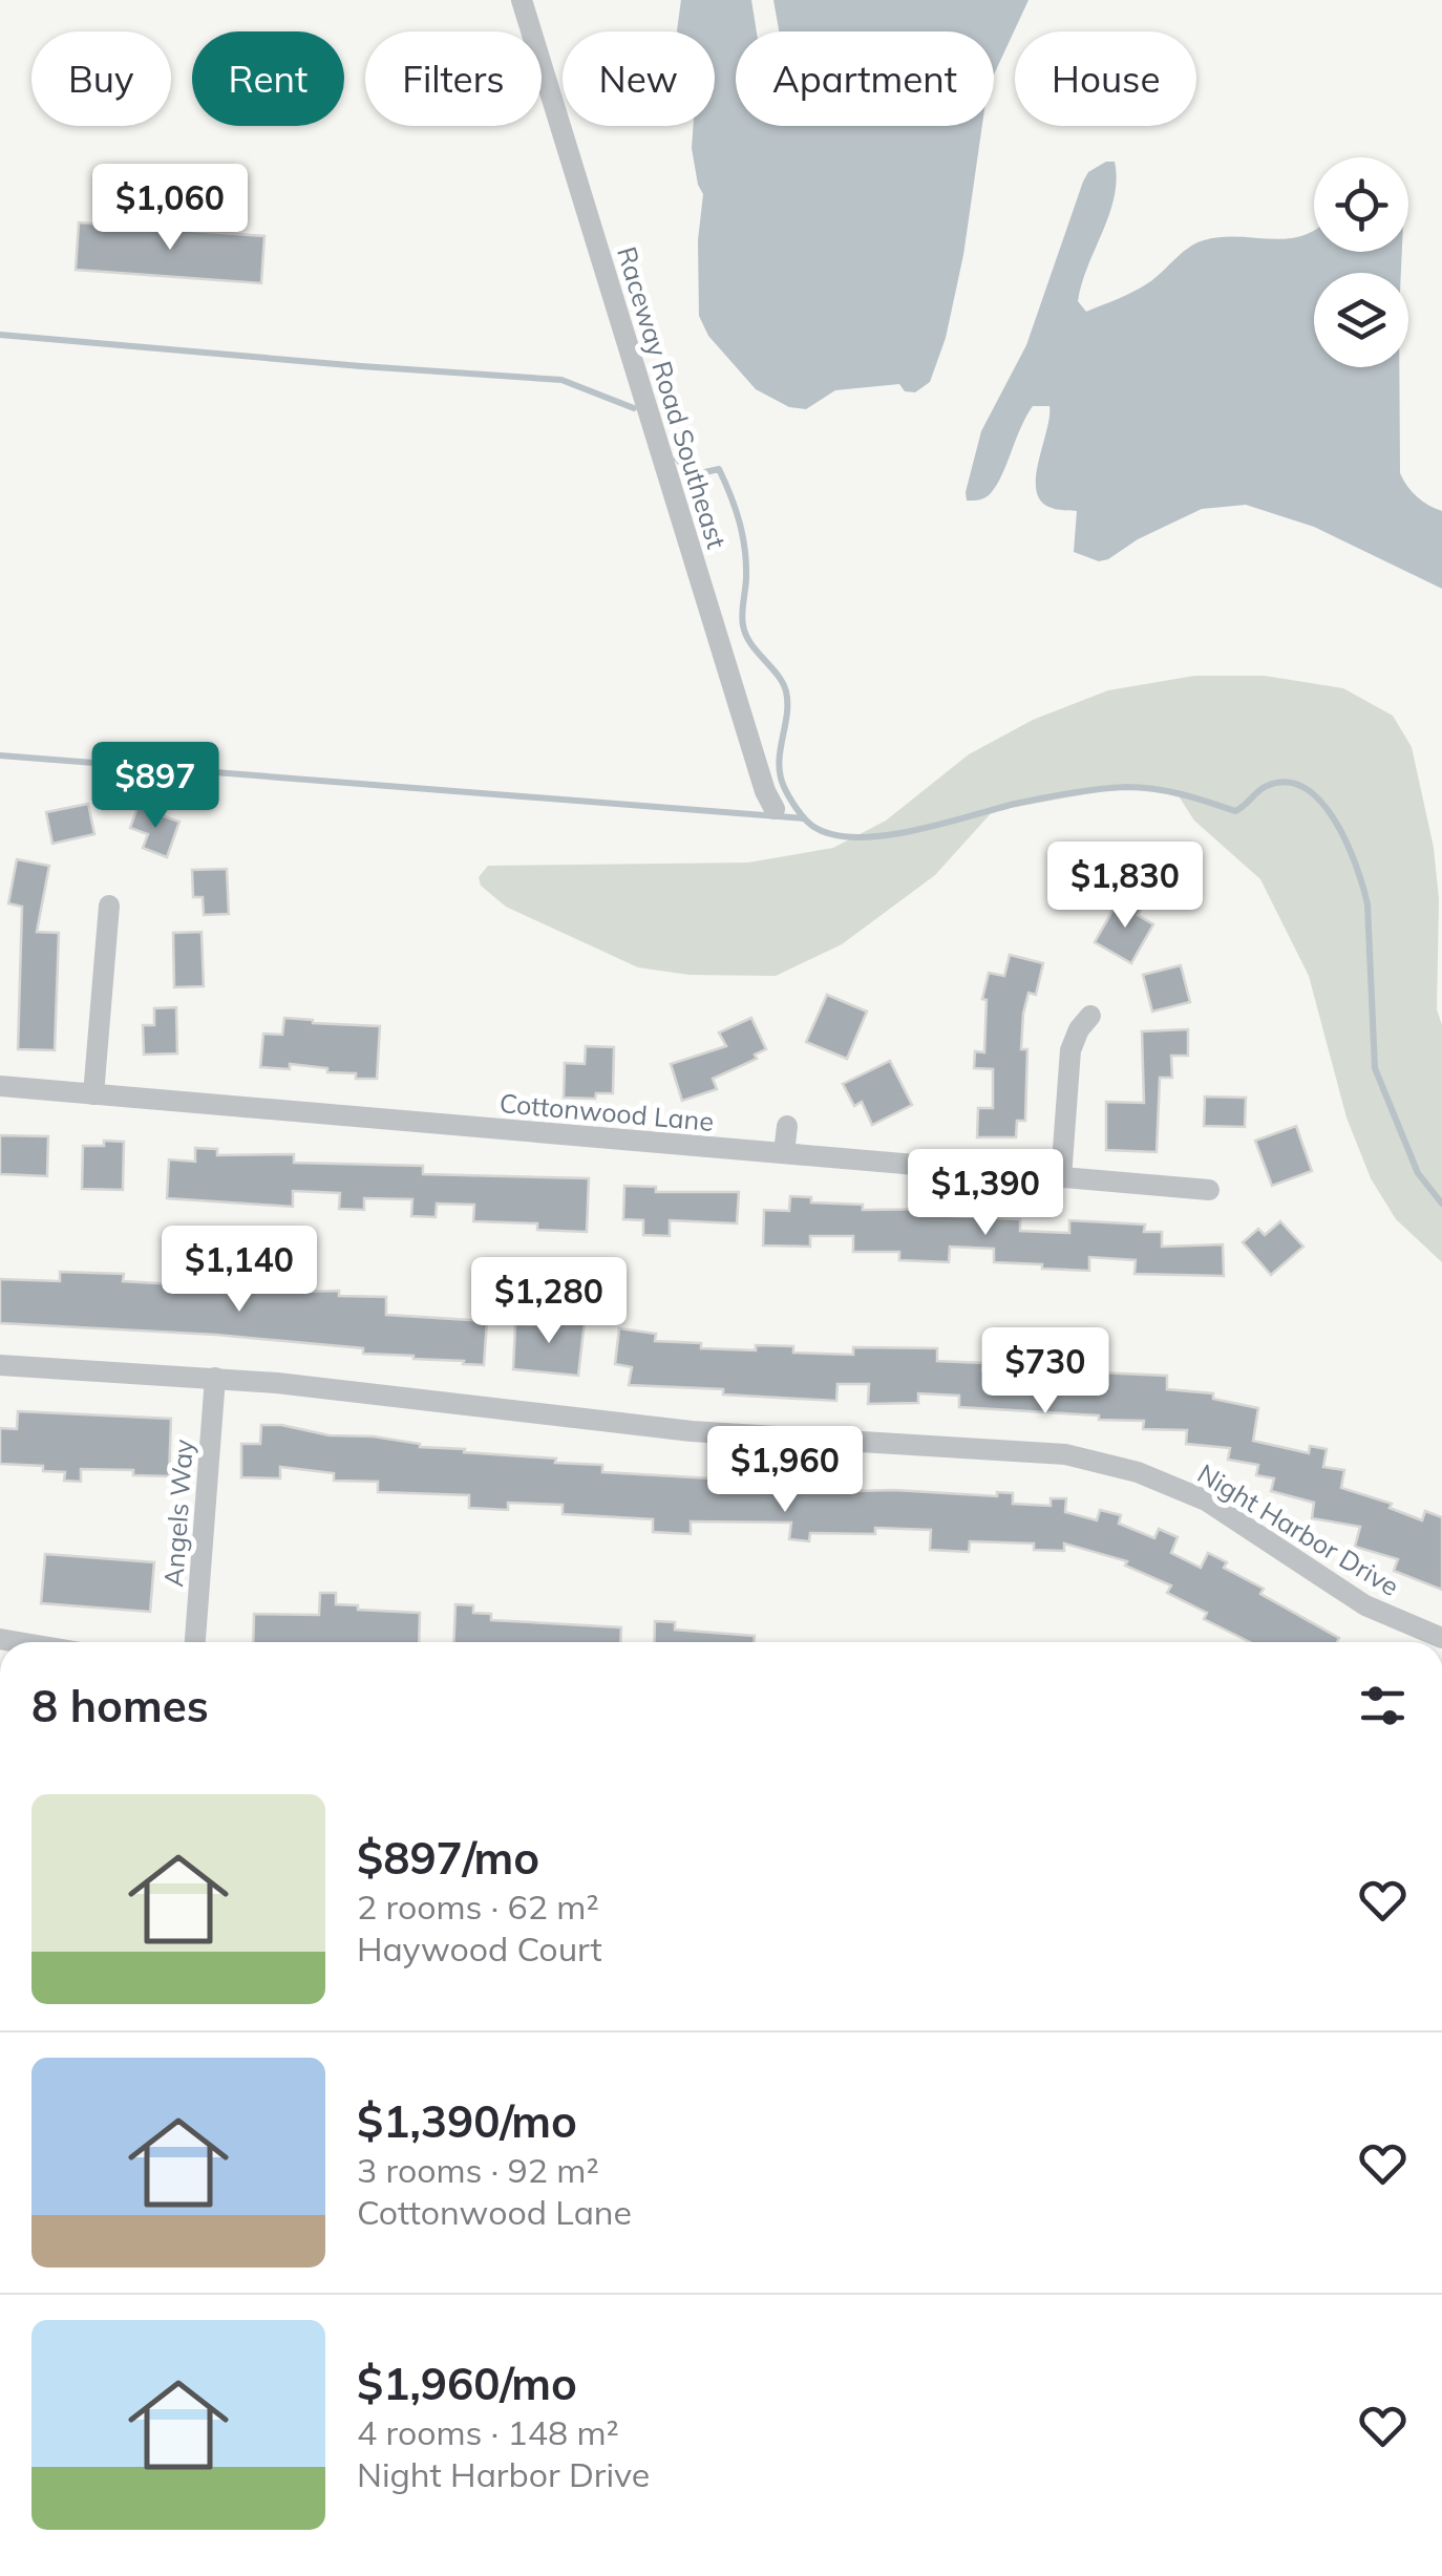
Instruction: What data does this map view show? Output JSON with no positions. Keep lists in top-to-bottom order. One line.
{"streets":{"street":["Raceway Road Southeast","Cottonwood Lane","Angels Way","Night Harbor Drive"]},"crossings":[["Angels Way","Night Harbor Drive"]],"page":{"chip":["Buy","Rent","Filters","New","Apartment","House"],"price":["$1,060","$897","$1,830","$1,390","$1,140","$1,280","$730","$1,960"],"heading":"8 homes","list":[{"name":"$897/mo","note":"2 rooms · 62 m² · Haywood Court"},{"name":"$1,390/mo","note":"3 rooms · 92 m² · Cottonwood Lane"},{"name":"$1,960/mo","note":"4 rooms · 148 m² · Night Harbor Drive"}]}}
